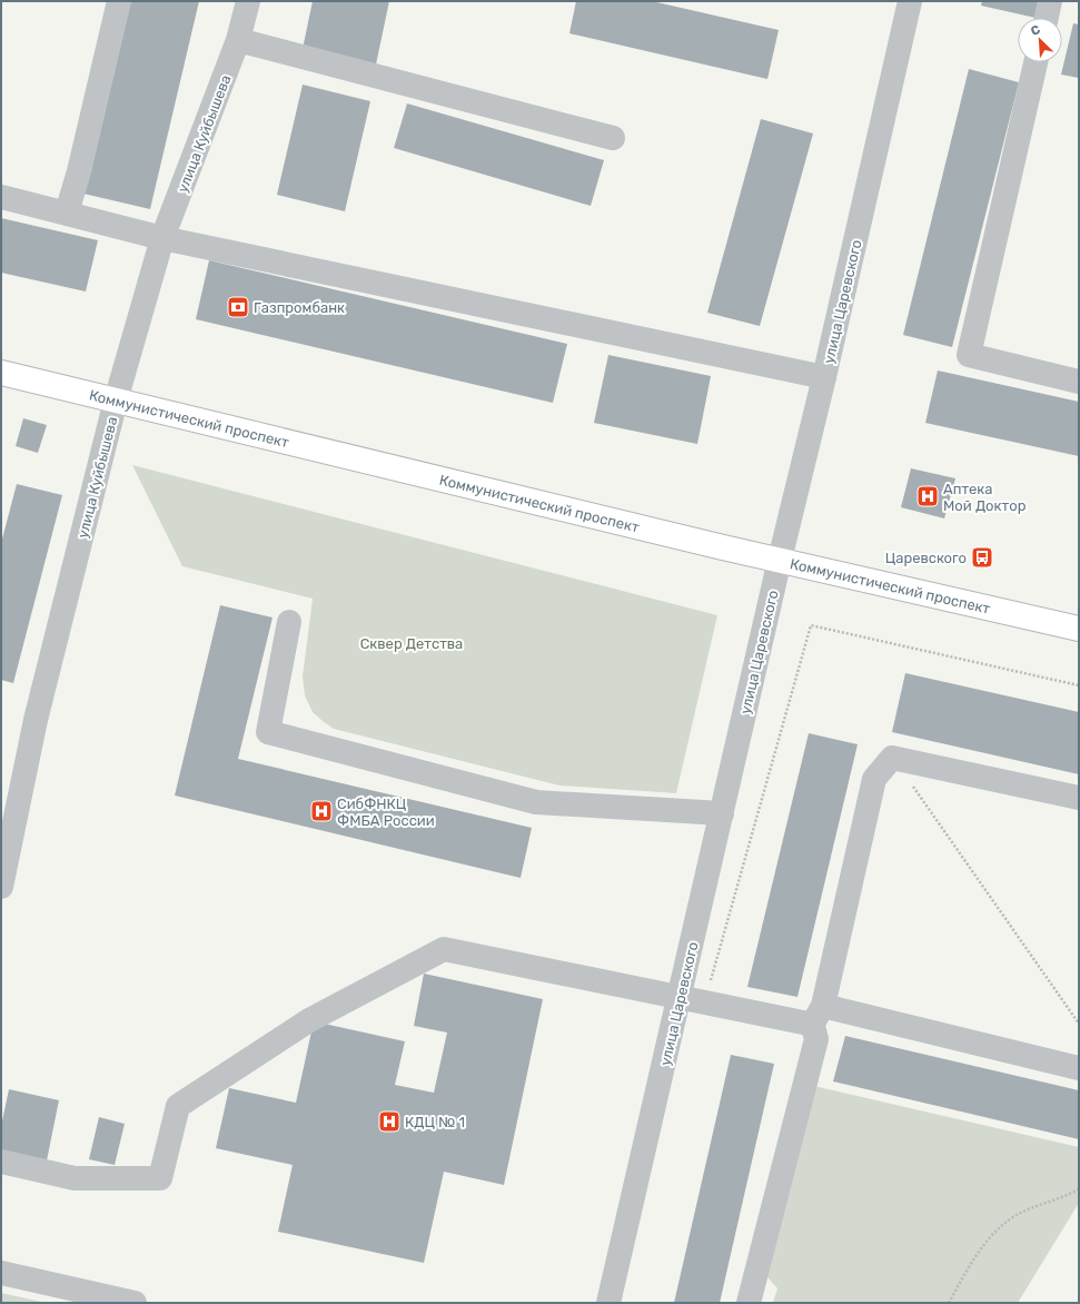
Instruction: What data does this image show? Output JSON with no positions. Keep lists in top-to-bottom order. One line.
{"streets":{"main road":["Коммунистический проспект"],"street":["улица Куйбышева","улица Царевского"]},"crossings":[["улица Куйбышева","Коммунистический проспект"],["улица Царевского","Коммунистический проспект"]],"parks":["Сквер Детства"],"places":{"bank":["Газпромбанк"],"hospital":["Аптека Мой Доктор","СибФНКЦ ФМБА России","КДЦ № 1"],"bus stop":["Царевского"]},"north":"top left"}
